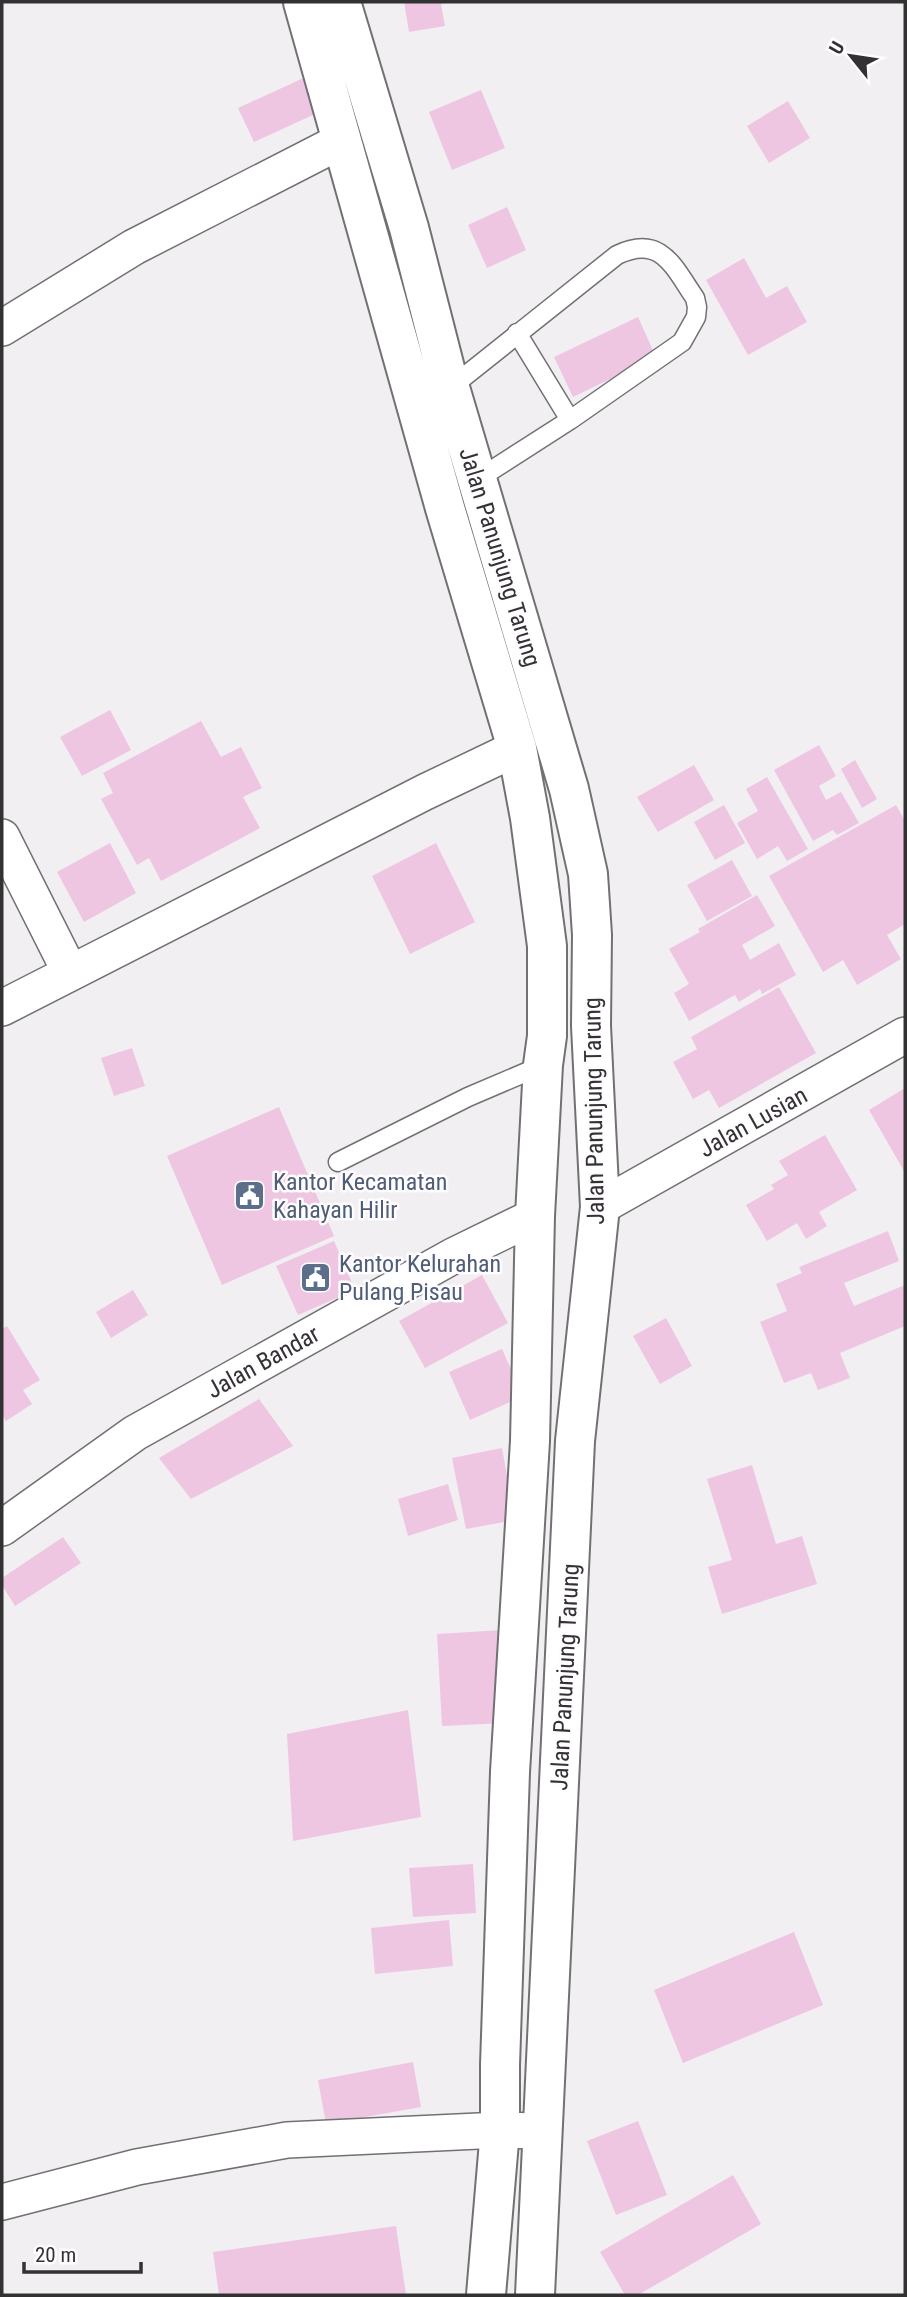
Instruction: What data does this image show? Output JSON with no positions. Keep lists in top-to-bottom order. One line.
{"streets":{"street":["Jalan Panunjung Tarung","Jalan Lusian","Jalan Bandar"]},"crossings":[["Jalan Panunjung Tarung","Jalan Lusian"],["Jalan Panunjung Tarung","Jalan Bandar"]],"places":{"public building":["Kantor Kecamatan Kahayan Hilir","Kantor Kelurahan Pulang Pisau"]},"scale_bar":"20 m","north":"top left"}
